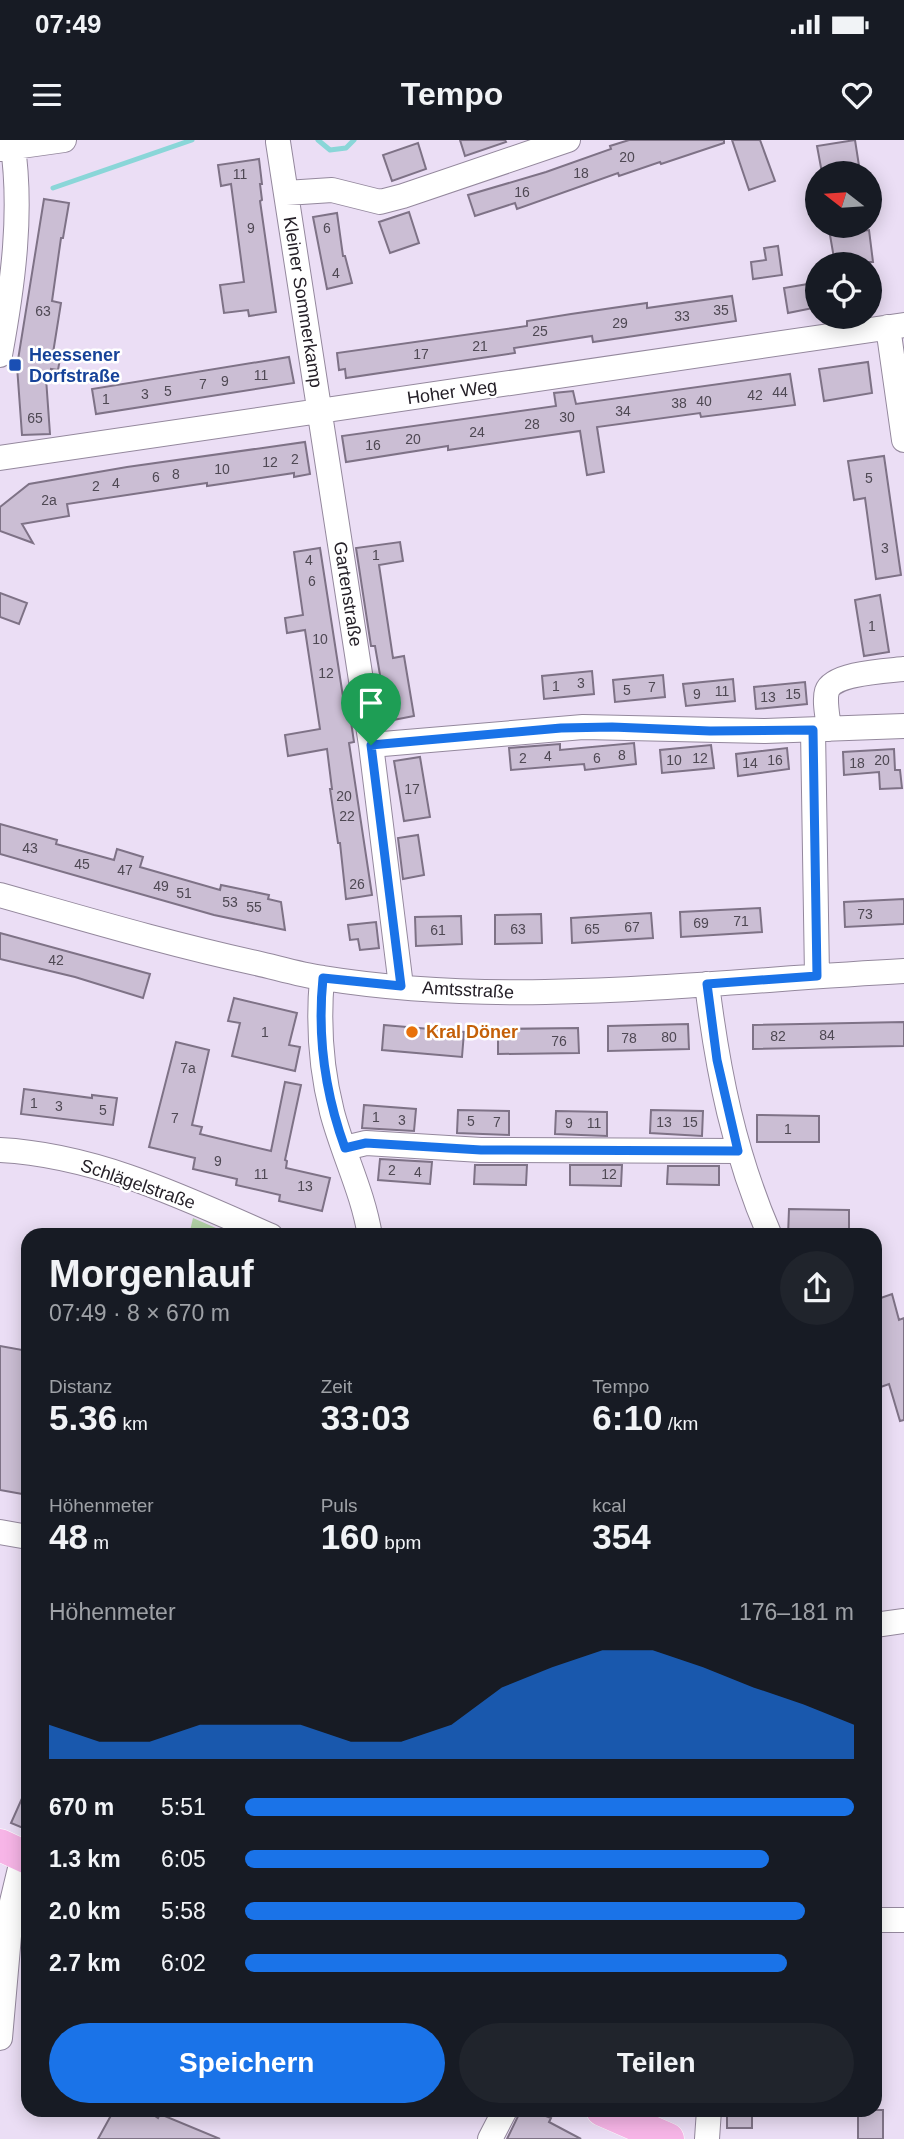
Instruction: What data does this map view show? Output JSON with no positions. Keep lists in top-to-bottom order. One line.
{"streets":{"street":["Kleiner Sommerkamp","Hoher Weg","Gartenstraße","Amtsstraße","Schlägelstraße"]},"crossings":[["Kleiner Sommerkamp","Hoher Weg"],["Kleiner Sommerkamp","Gartenstraße"],["Hoher Weg","Gartenstraße"],["Gartenstraße","Amtsstraße"]],"places":{"transit":["Heessener Dorfstraße"],"other":["Kral Döner"]},"house_numbers":["20","18","11","16","9","6","4","35","63","33","29","25","21","17","11","9","7","5","44","3","42","1","40","38","34","30","65","28","24","20","16","2","12","10","8","6","5","4","2","2a","3","1","4","6","1","10","12","3","1","7","5","11","9","15","13","8","4","2","6","12","10","16","20","14","18","17","20","22","43","45","47","26","49","51","53","55","73","71","69","67","63","65","61","42","1","84","82","80","78","76","7a","1","3","5","1","7","3","5","7","13","15","9","11","1","9","2","4","11","12","13"],"north":"left","page":{"status":"07:49","header":"Tempo","heading":["Morgenlauf","07:49 · 8 × 670 m"],"stats":[["Distanz","5.36 km"],["Zeit","33:03"],["Tempo","6:10 /km"],["Höhenmeter","48 m"],["Puls","160 bpm"],["kcal","354"]],"chart":["Höhenmeter","176–181 m"],"list":[{"name":"670 m","note":"5:51"},{"name":"1.3 km","note":"6:05"},{"name":"2.0 km","note":"5:58"},{"name":"2.7 km","note":"6:02"}],"buttons":["Speichern","Teilen"]}}
